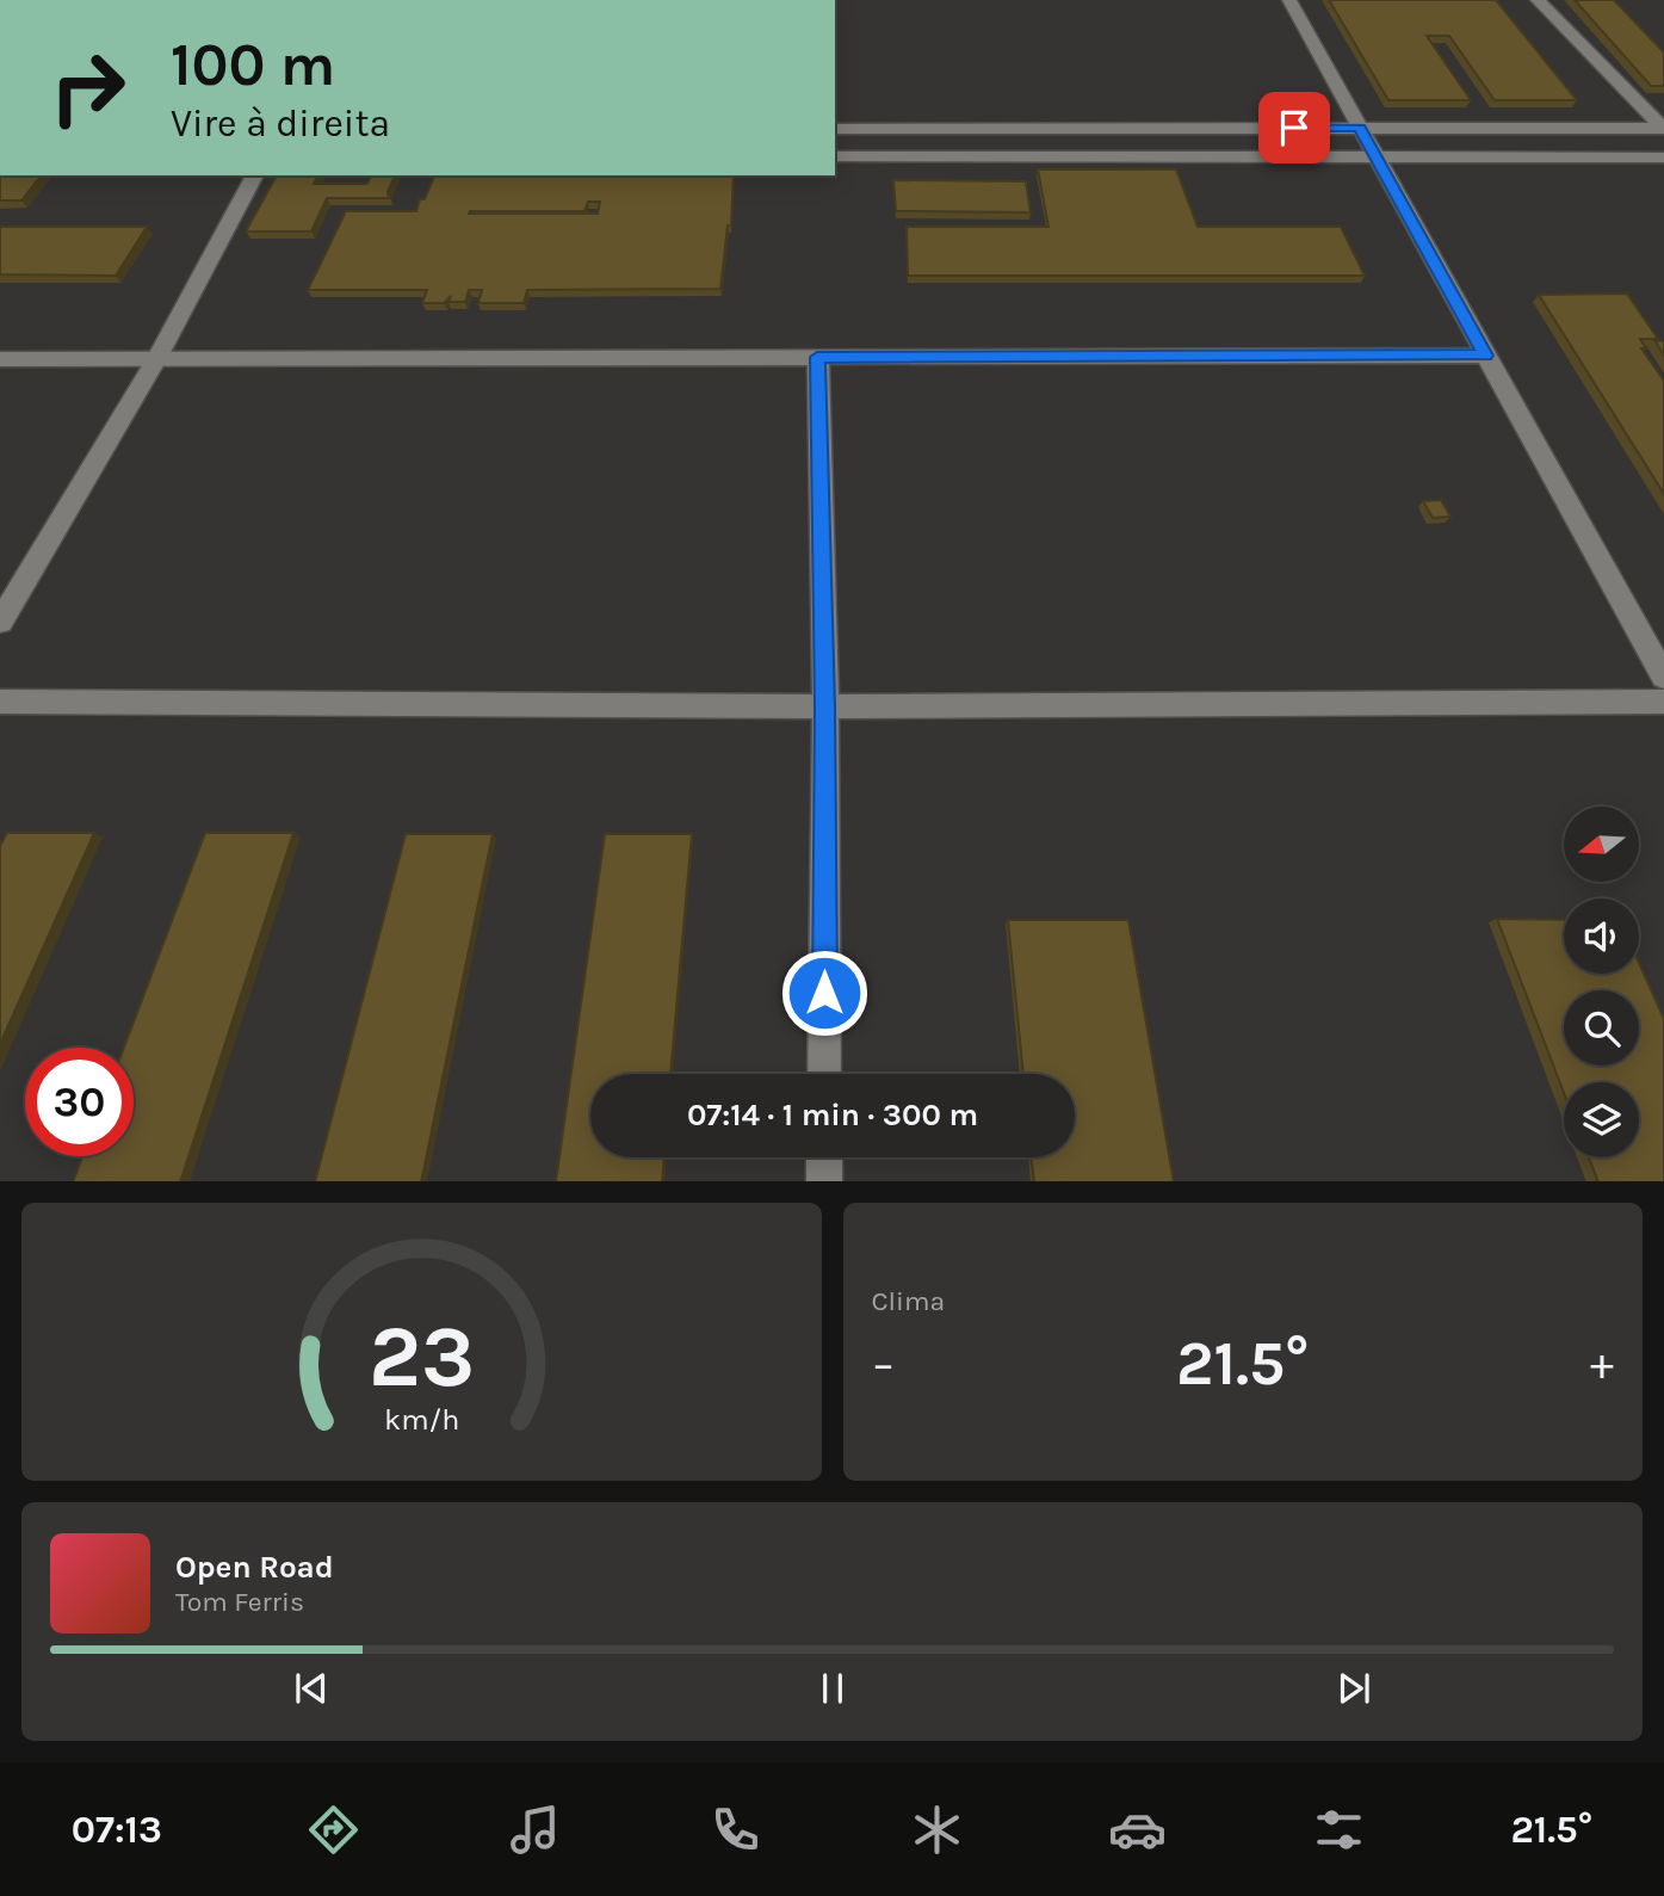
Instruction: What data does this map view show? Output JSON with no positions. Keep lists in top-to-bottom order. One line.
{"north":"left","page":{"turn":["100 m","Vire à direita"],"limit":"30","trip":"07:14 · 1 min · 300 m","tile":"Clima","heat":["−","21.5°","+"],"song":["Open Road","Tom Ferris"],"tabs":["07:13","21.5°"],"gauge":["23","km/h"]}}
